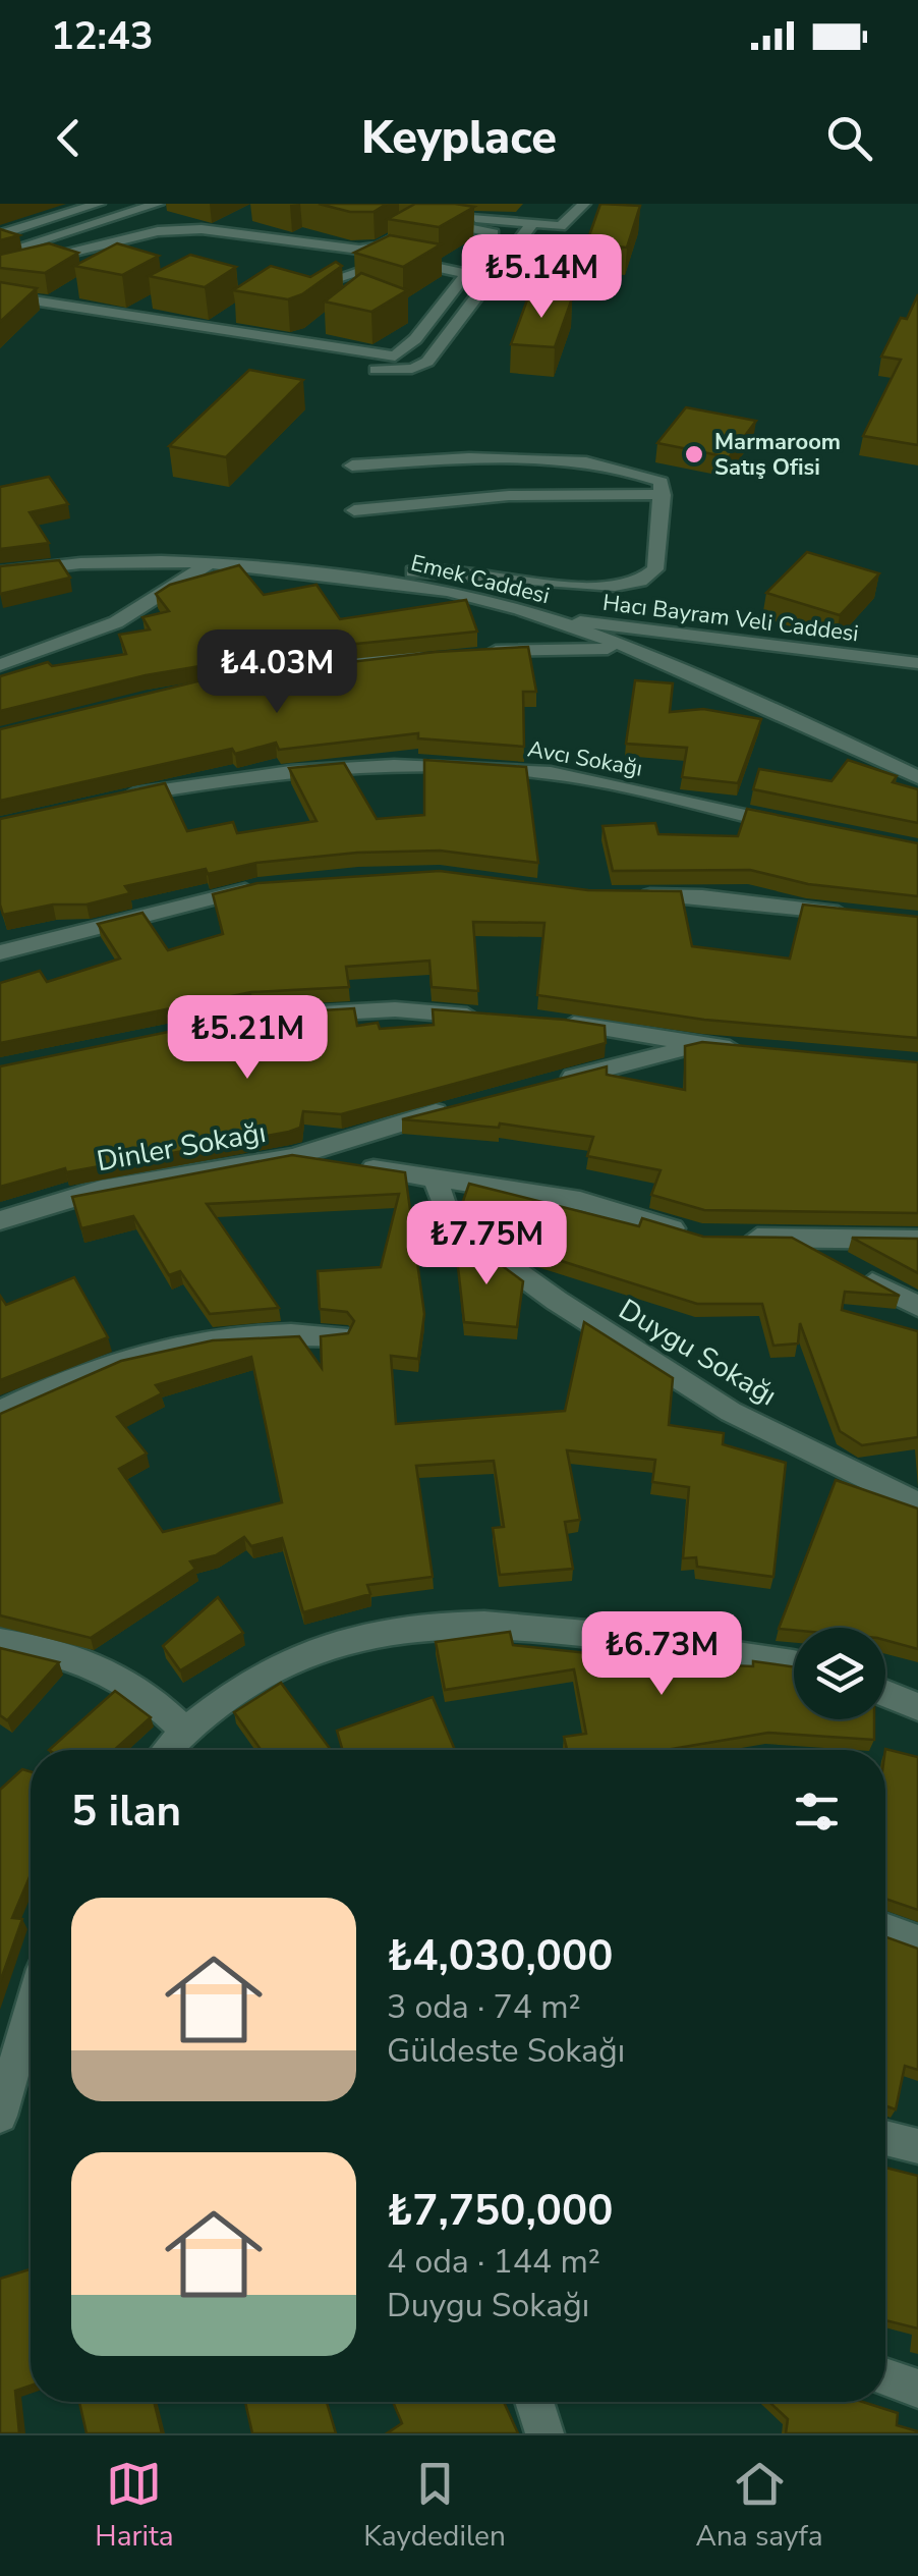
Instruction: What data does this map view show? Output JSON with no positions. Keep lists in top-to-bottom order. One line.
{"streets":{"street":["Emek Caddesi","Hacı Bayram Veli Caddesi","Avcı Sokağı","Dinler Sokağı","Duygu Sokağı"]},"crossings":[["Emek Caddesi","Hacı Bayram Veli Caddesi"],["Dinler Sokağı","Duygu Sokağı"]],"places":["Marmaroom Satış Ofisi"],"page":{"status":"12:43","header":"Keyplace","price":["₺5.14M","₺4.03M","₺5.21M","₺7.75M","₺6.73M"],"heading":"5 ilan","list":[{"name":"₺4,030,000","note":"3 oda · 74 m² · Güldeste Sokağı"},{"name":"₺7,750,000","note":"4 oda · 144 m² · Duygu Sokağı"}],"tabs":["Harita","Kaydedilen","Ana sayfa"]}}
